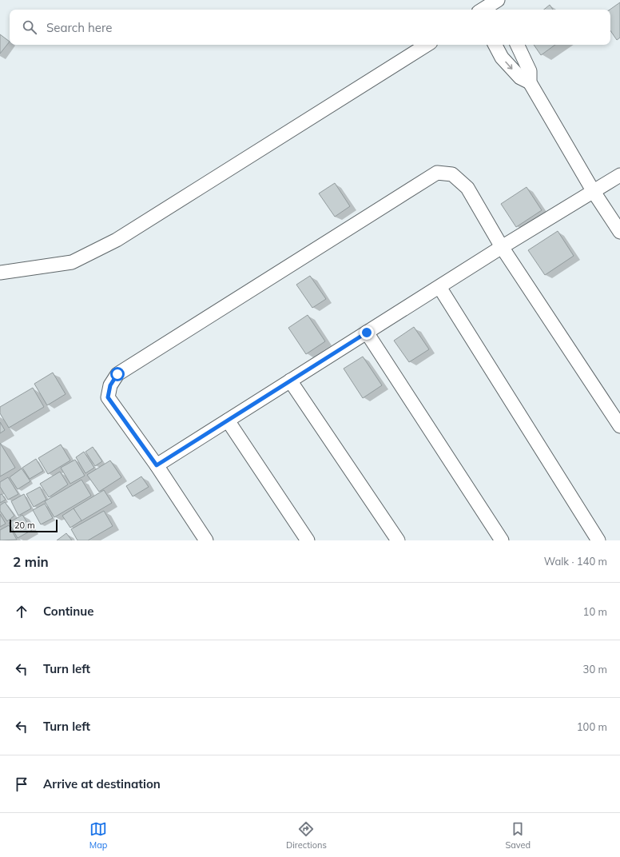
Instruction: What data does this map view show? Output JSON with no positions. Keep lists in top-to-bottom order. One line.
{"scale_bar":"20 m","page":{"search":"Search here","scale":"20 m","heading":["2 min","Walk · 140 m"],"list":[["Continue","10 m"],["Turn left","30 m"],["Turn left","100 m"],"Arrive at destination"],"nav":["Map","Directions","Saved"]}}
